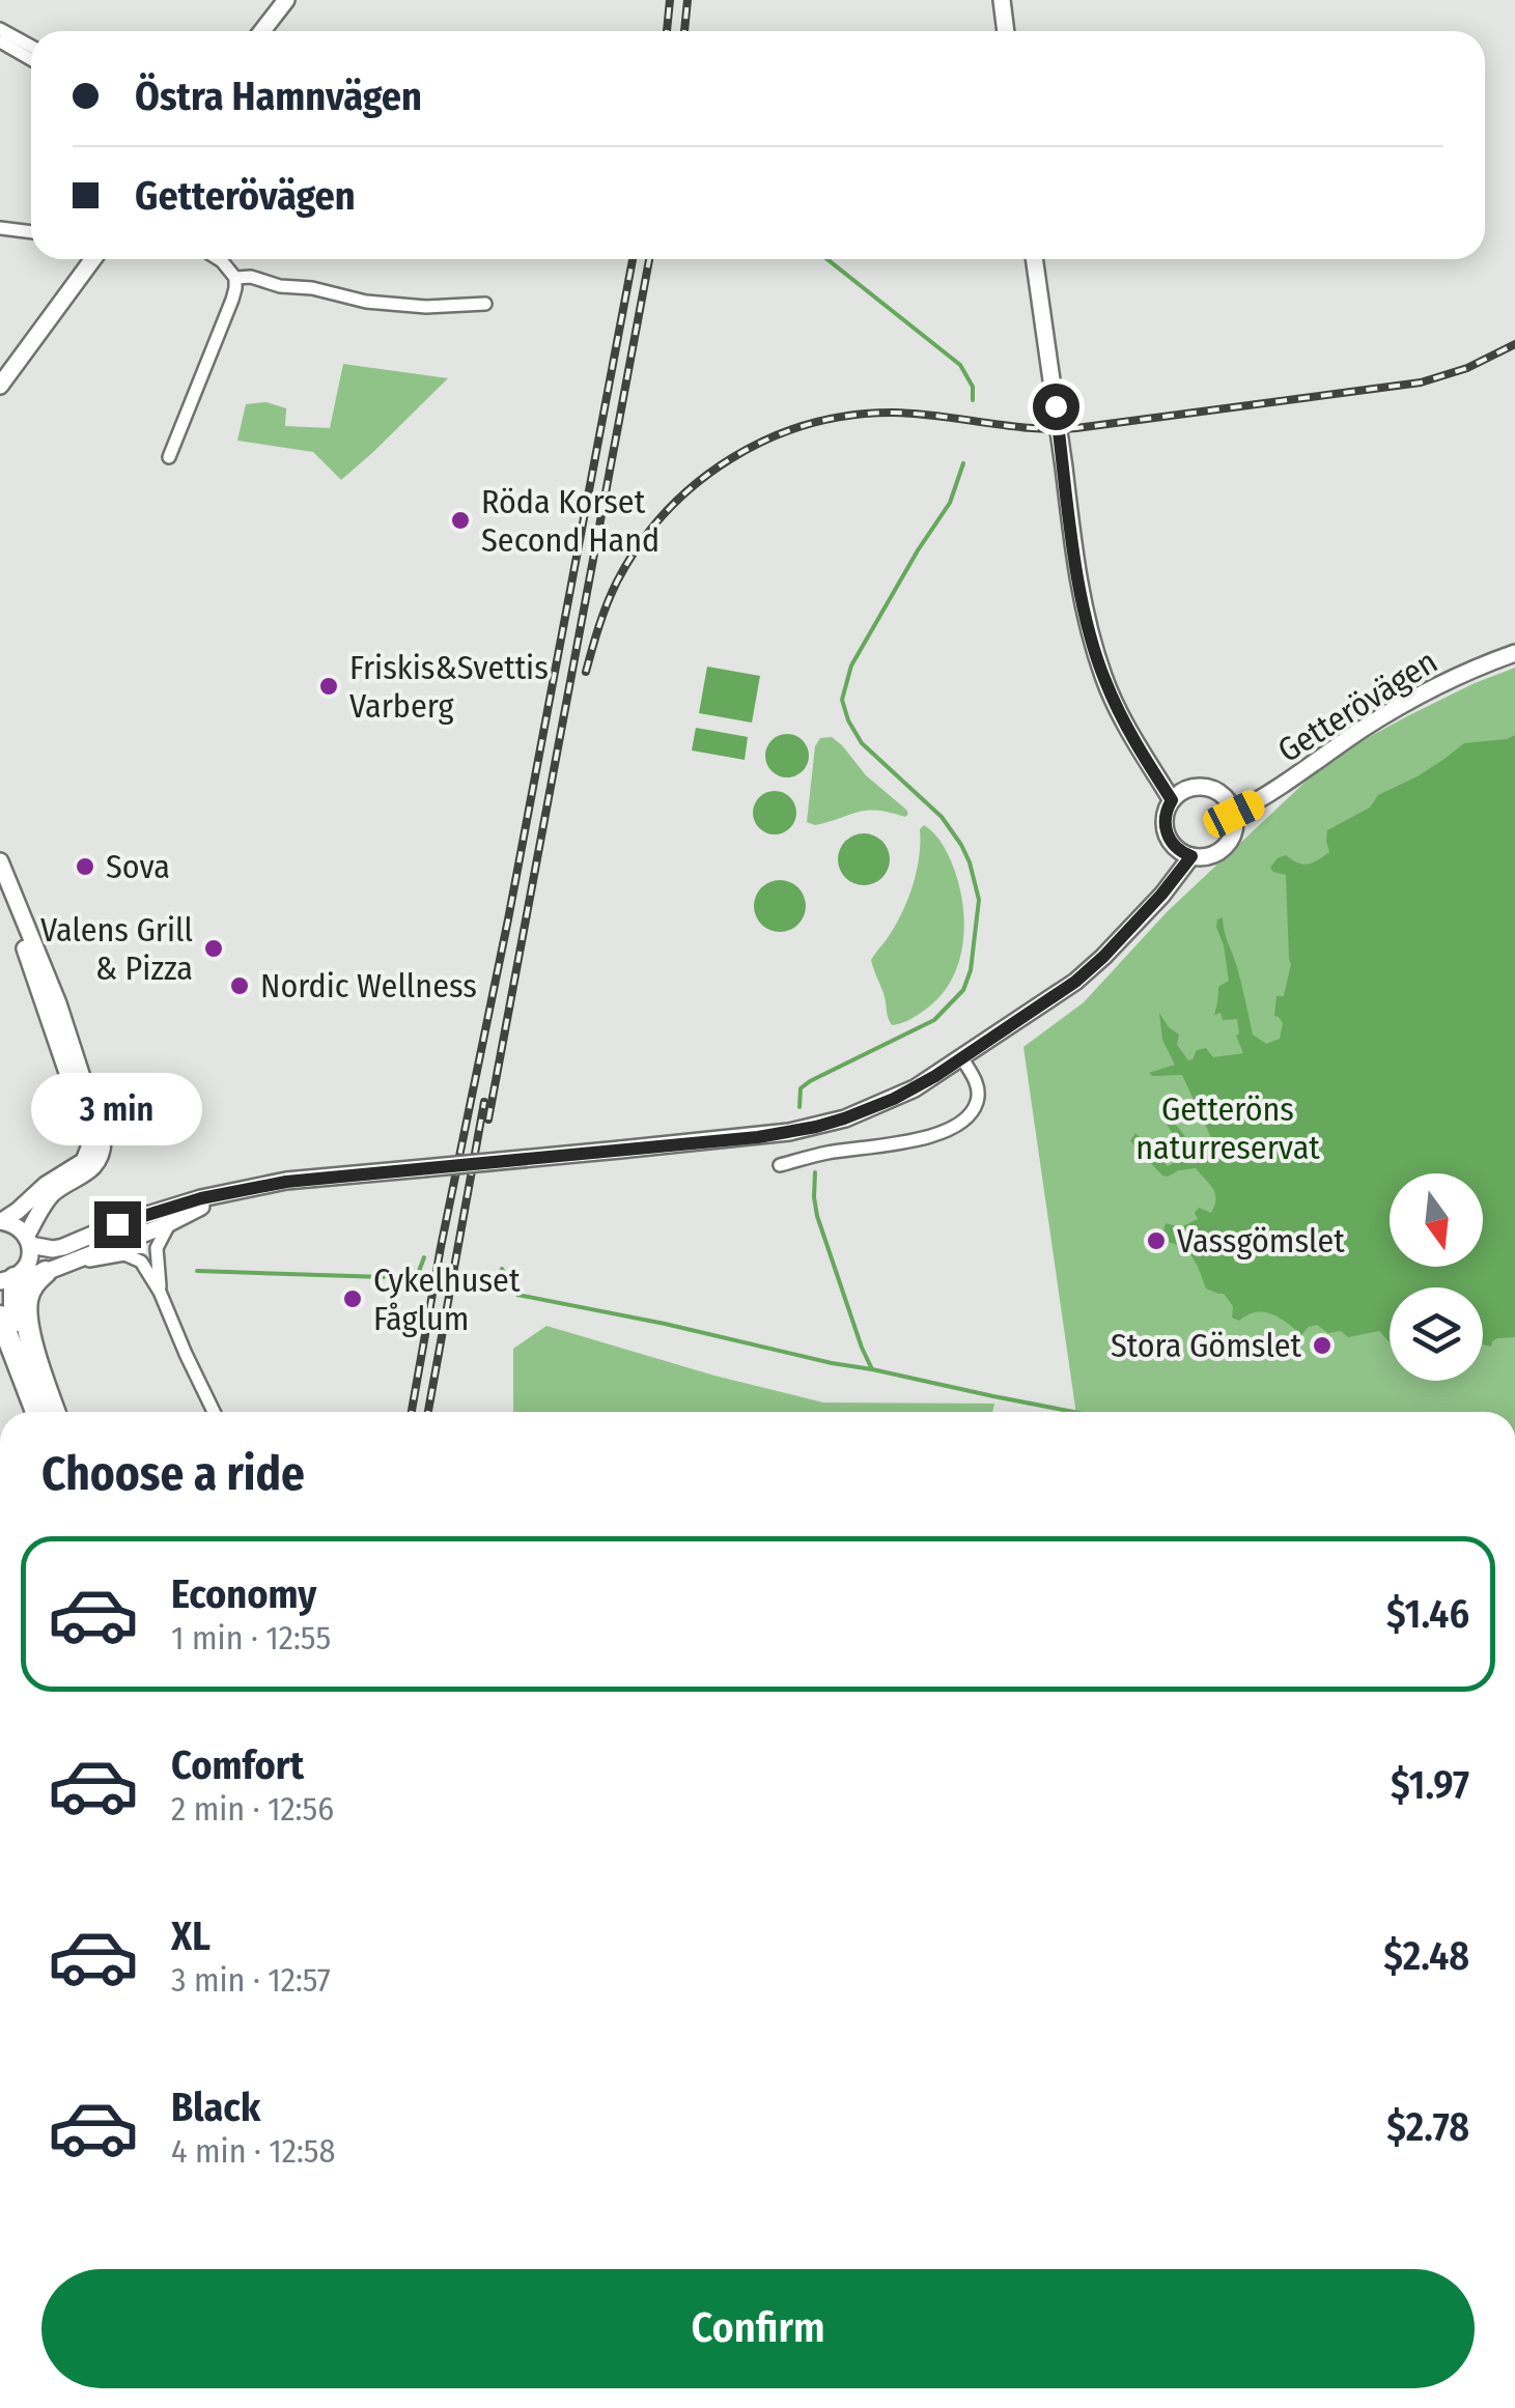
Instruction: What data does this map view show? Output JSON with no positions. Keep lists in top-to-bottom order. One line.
{"streets":{"street":["Getterövägen"]},"parks":["Getteröns naturreservat"],"places":["Röda Korset Second Hand","Friskis&Svettis Varberg","Sova","Valens Grill & Pizza","Nordic Wellness","Vassgömslet","Cykelhuset Fåglum","Stora Gömslet"],"north":"bottom","page":{"banner":["Östra Hamnvägen","Getterövägen"],"bubble":"3 min","heading":"Choose a ride","list":[{"name":"Economy","note":"1 min · 12:55","value":"$1.46"},{"name":"Comfort","note":"2 min · 12:56","value":"$1.97"},{"name":"XL","note":"3 min · 12:57","value":"$2.48"},{"name":"Black","note":"4 min · 12:58","value":"$2.78"}],"buttons":"Confirm"}}
